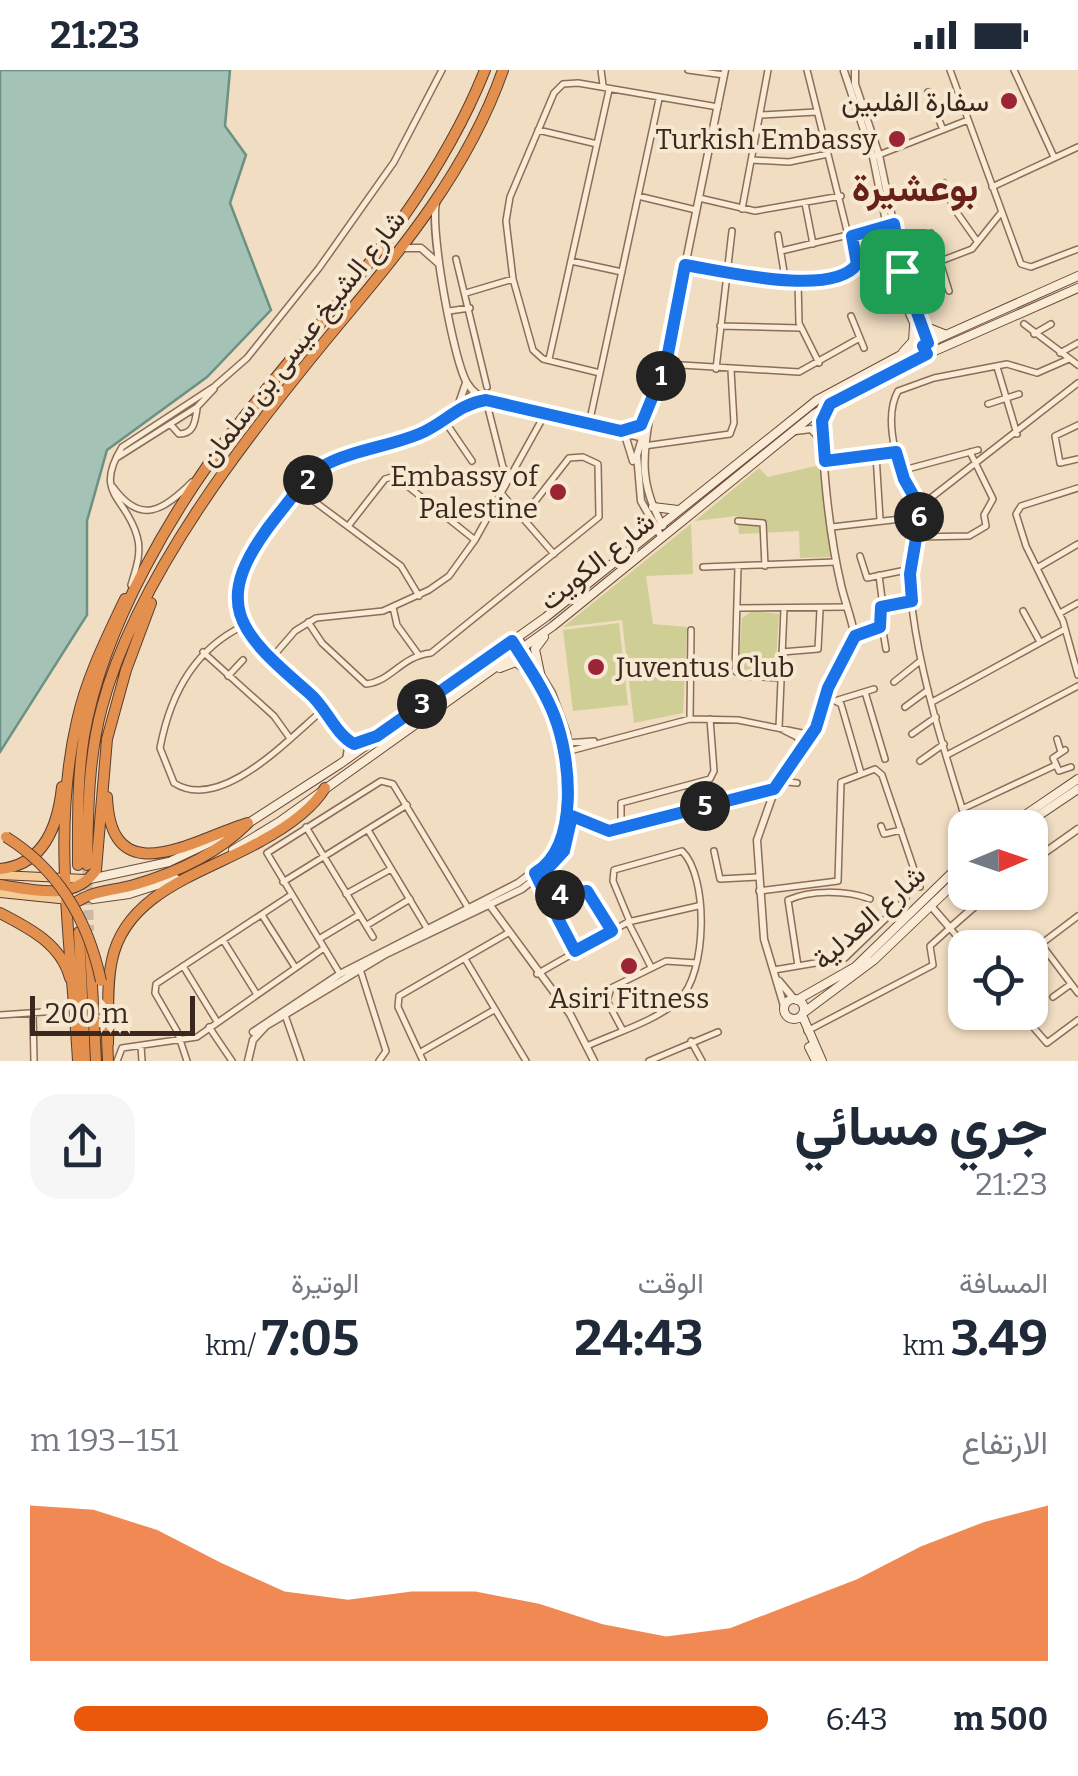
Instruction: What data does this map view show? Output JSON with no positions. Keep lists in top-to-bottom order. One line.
{"streets":{"highway":["شارع الشيخ عيسى بن سلمان"],"main road":["شارع الكويت","شارع العدلية"]},"districts":["بوعشيرة"],"places":["سفارة الفلبين","Turkish Embassy","Embassy of Palestine","Juventus Club","Asiri Fitness"],"scale_bar":"200 m","north":"right","page":{"status":"21:23","pins":["1","2","6","3","5","4"],"scale":"200 m","heading":["جري مسائي","21:23"],"stats":[["المسافة","3.49 km"],["الوقت","24:43"],["الوتيرة","7:05 /km"]],"chart":["الارتفاع","151–193 m"],"list":[{"name":"500 m","note":"6:43"}]}}
